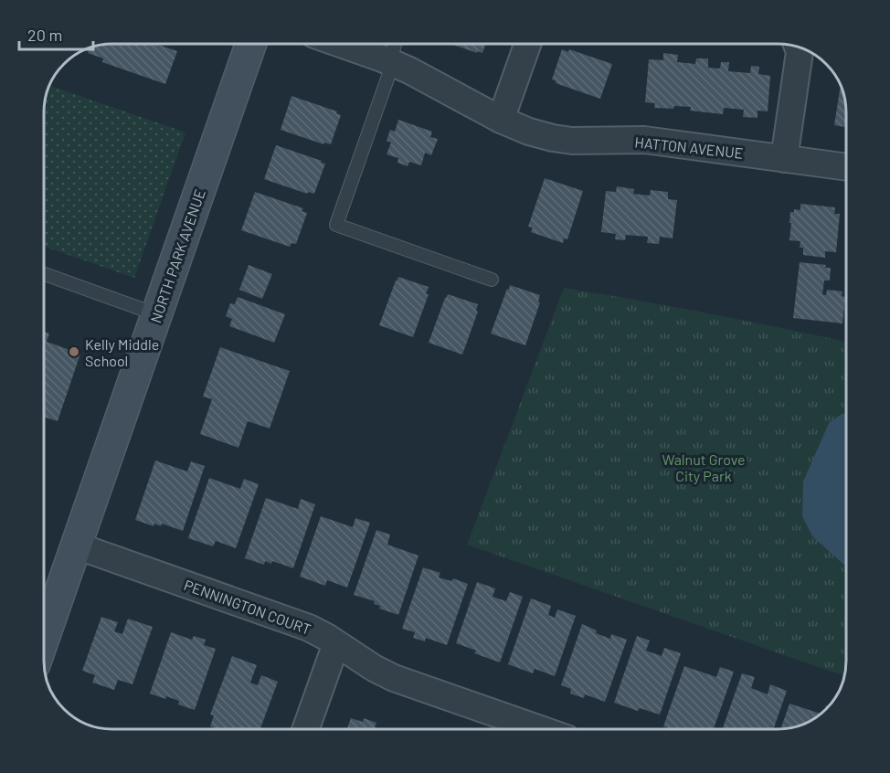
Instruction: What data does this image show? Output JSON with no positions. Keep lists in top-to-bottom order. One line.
{"streets":{"street":["HATTON AVENUE","NORTH PARK AVENUE","PENNINGTON COURT"]},"crossings":[["NORTH PARK AVENUE","PENNINGTON COURT"]],"parks":["Walnut Grove City Park"],"places":["Kelly Middle School"],"scale_bar":"20 m"}
